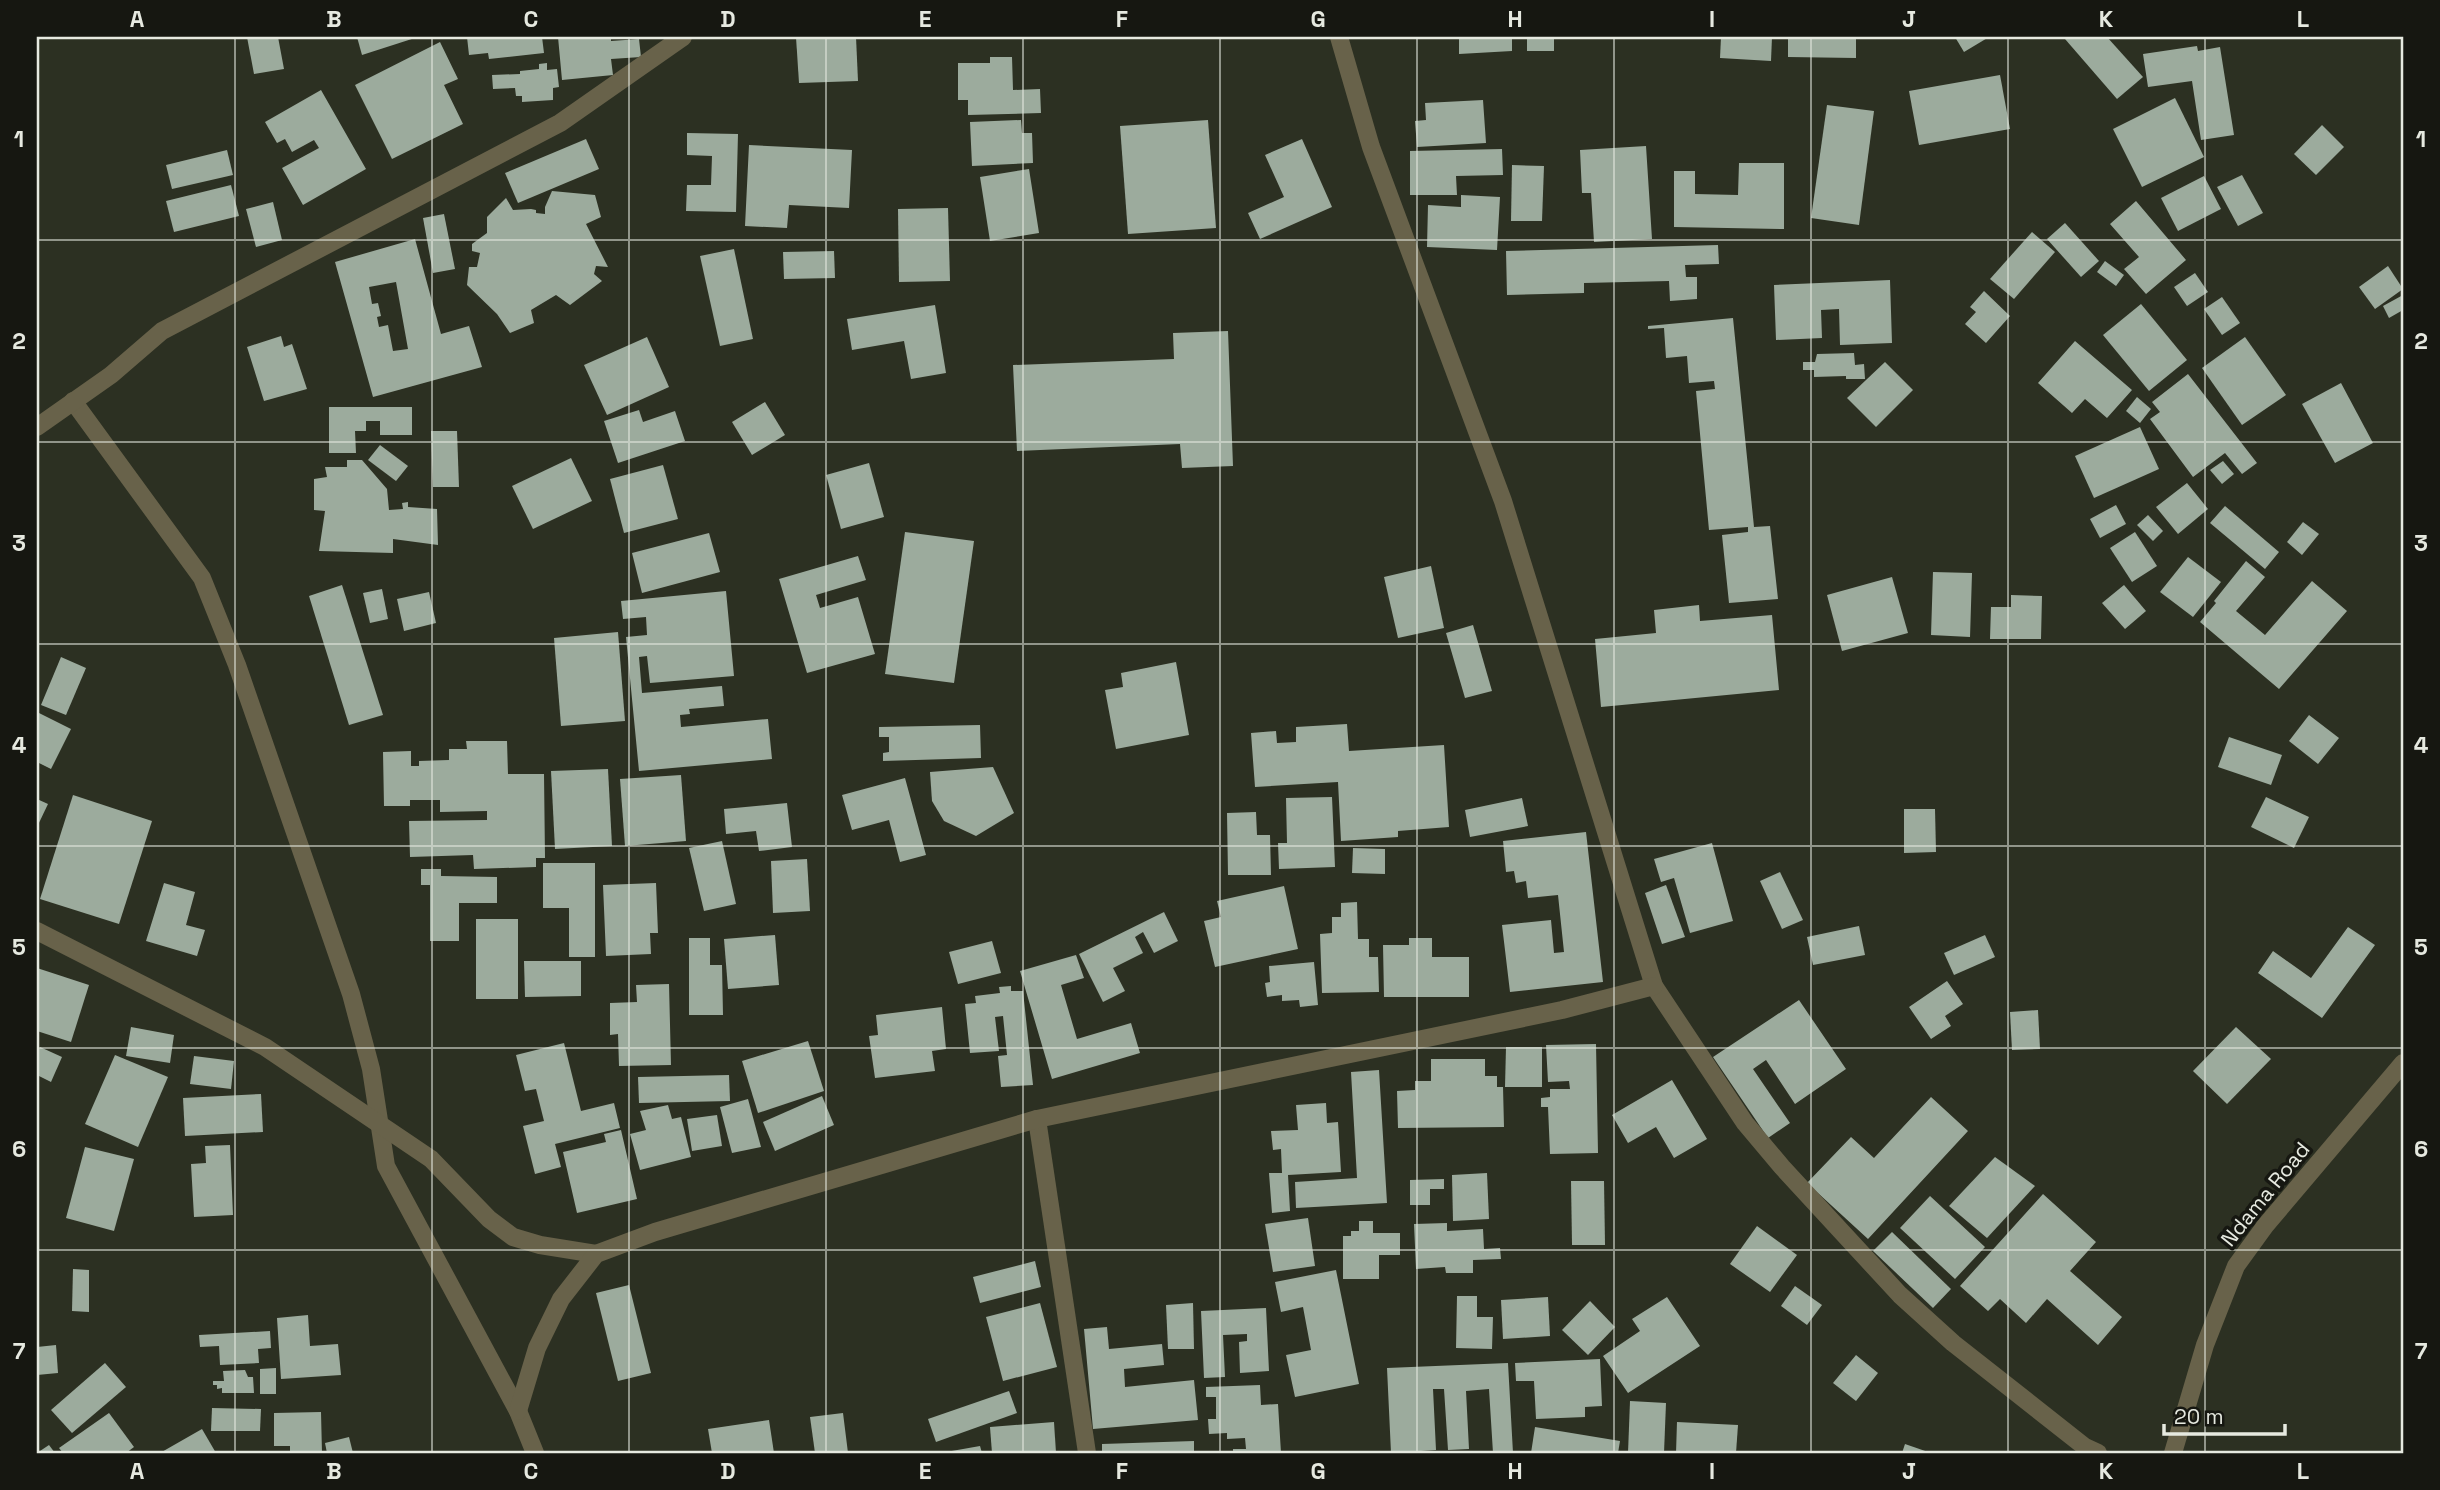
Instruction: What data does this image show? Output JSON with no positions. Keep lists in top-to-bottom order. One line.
{"streets":{"street":["Ndama Road"]},"scale_bar":"20 m","grid":{"columns":["A","B","C","D","E","F","G","H","I","J","K","L"],"rows":["1","2","3","4","5","6","7"]}}
